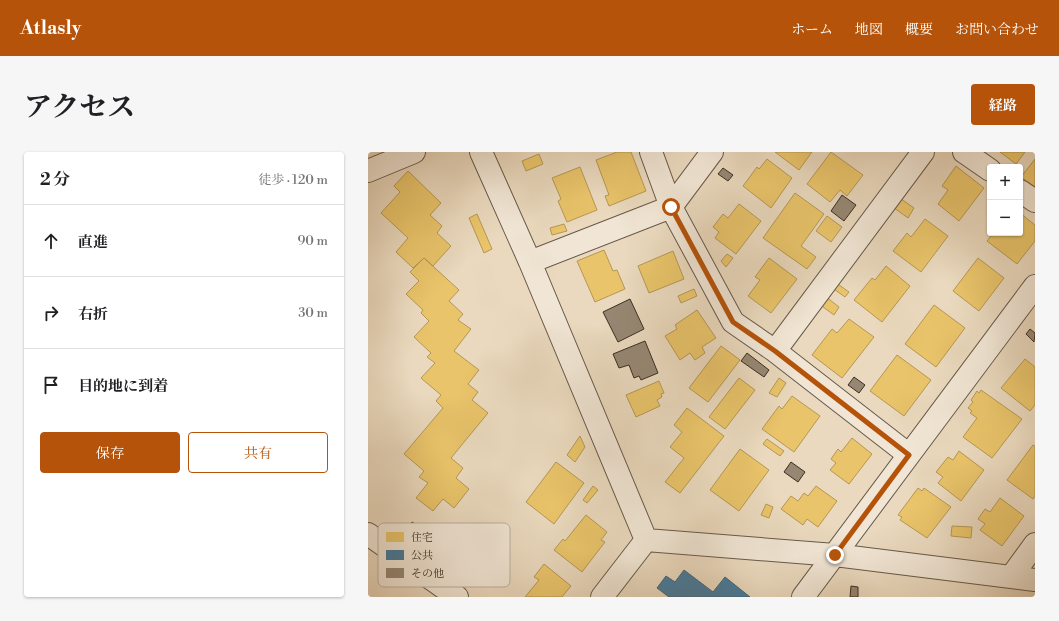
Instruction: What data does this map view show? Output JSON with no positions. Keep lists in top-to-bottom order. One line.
{"legend":["住宅","公共","その他"],"page":{"header":"Atlasly","nav":["ホーム","地図","概要","お問い合わせ"],"title":"アクセス","buttons":["経路",["保存","共有"]],"heading":["2 分","徒歩 · 120 m"],"map_buttons":["+","−"],"list":[["直進","90 m"],["右折","30 m"],"目的地に到着"]}}
